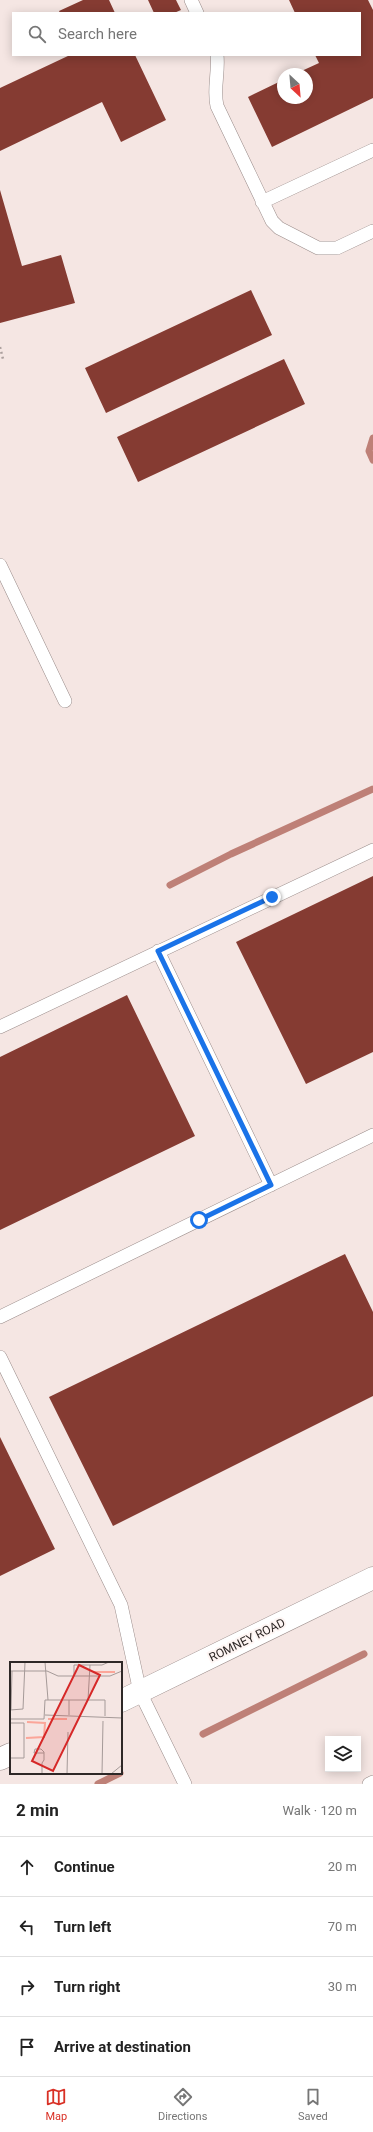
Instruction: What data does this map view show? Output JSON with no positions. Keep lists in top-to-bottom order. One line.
{"streets":{"street":["ROMNEY ROAD"]},"north":"bottom right","page":{"search":"Search here","heading":["2 min","Walk · 120 m"],"list":[["Continue","20 m"],["Turn left","70 m"],["Turn right","30 m"],"Arrive at destination"],"nav":["Map","Directions","Saved"]}}
